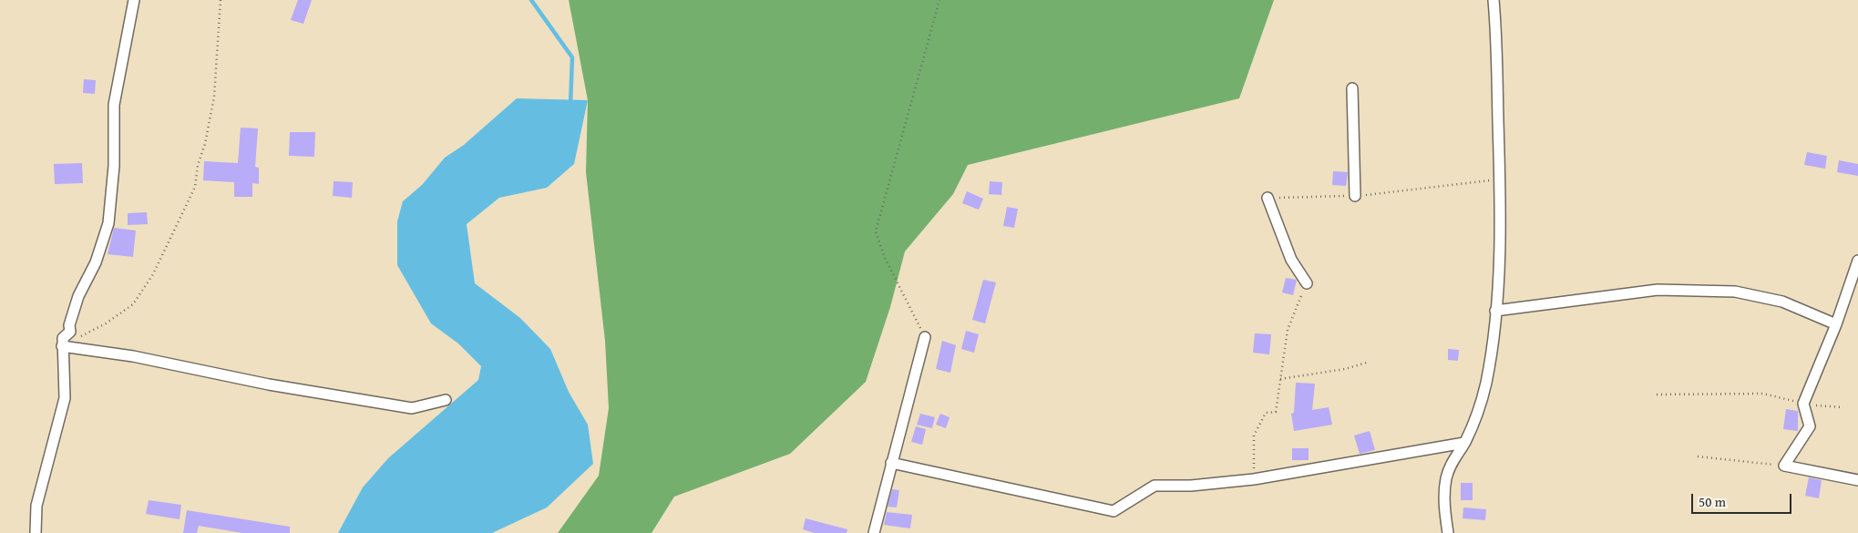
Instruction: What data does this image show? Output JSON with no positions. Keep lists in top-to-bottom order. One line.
{"scale_bar":"50 m"}
